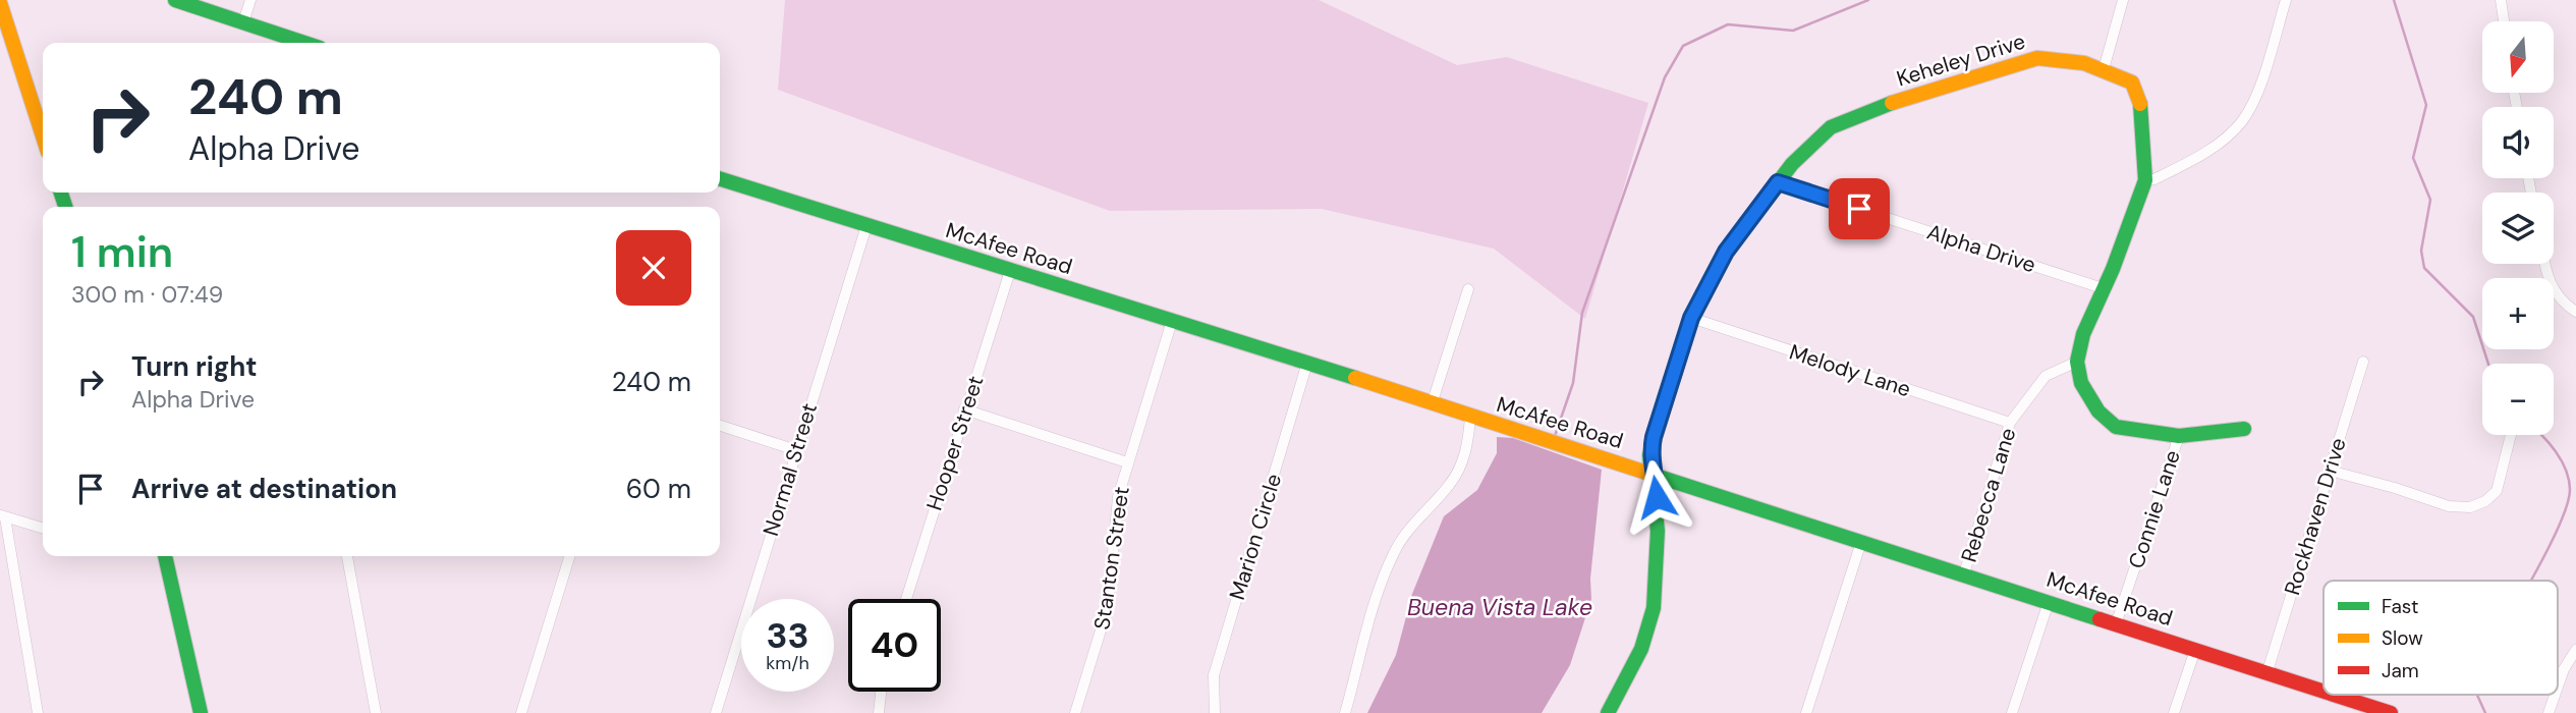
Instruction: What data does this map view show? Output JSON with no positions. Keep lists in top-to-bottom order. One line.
{"streets":{"street":["Keheley Drive","McAfee Road","Alpha Drive","Melody Lane","Hooper Street","Normal Street","Rebecca Lane","Connie Lane","Rockhaven Drive","Marion Circle","Stanton Street"]},"crossings":[["Keheley Drive","McAfee Road"],["Keheley Drive","Alpha Drive"],["Keheley Drive","Melody Lane"],["Keheley Drive","Rebecca Lane"],["McAfee Road","Hooper Street"],["McAfee Road","Normal Street"],["McAfee Road","Rebecca Lane"],["McAfee Road","Connie Lane"],["McAfee Road","Rockhaven Drive"],["McAfee Road","Marion Circle"],["McAfee Road","Stanton Street"],["Melody Lane","Rebecca Lane"]],"water":["Buena Vista Lake"],"legend":["Fast","Slow","Jam"],"north":"bottom","page":{"map_buttons":["+","−"],"turn":["240 m","Alpha Drive"],"heading":["1 min","300 m · 07:49"],"list":[{"name":"Turn right","note":"Alpha Drive","value":"240 m"},{"name":"Arrive at destination","value":"60 m"}],"speed":"33 km/h","limit":"40"}}
